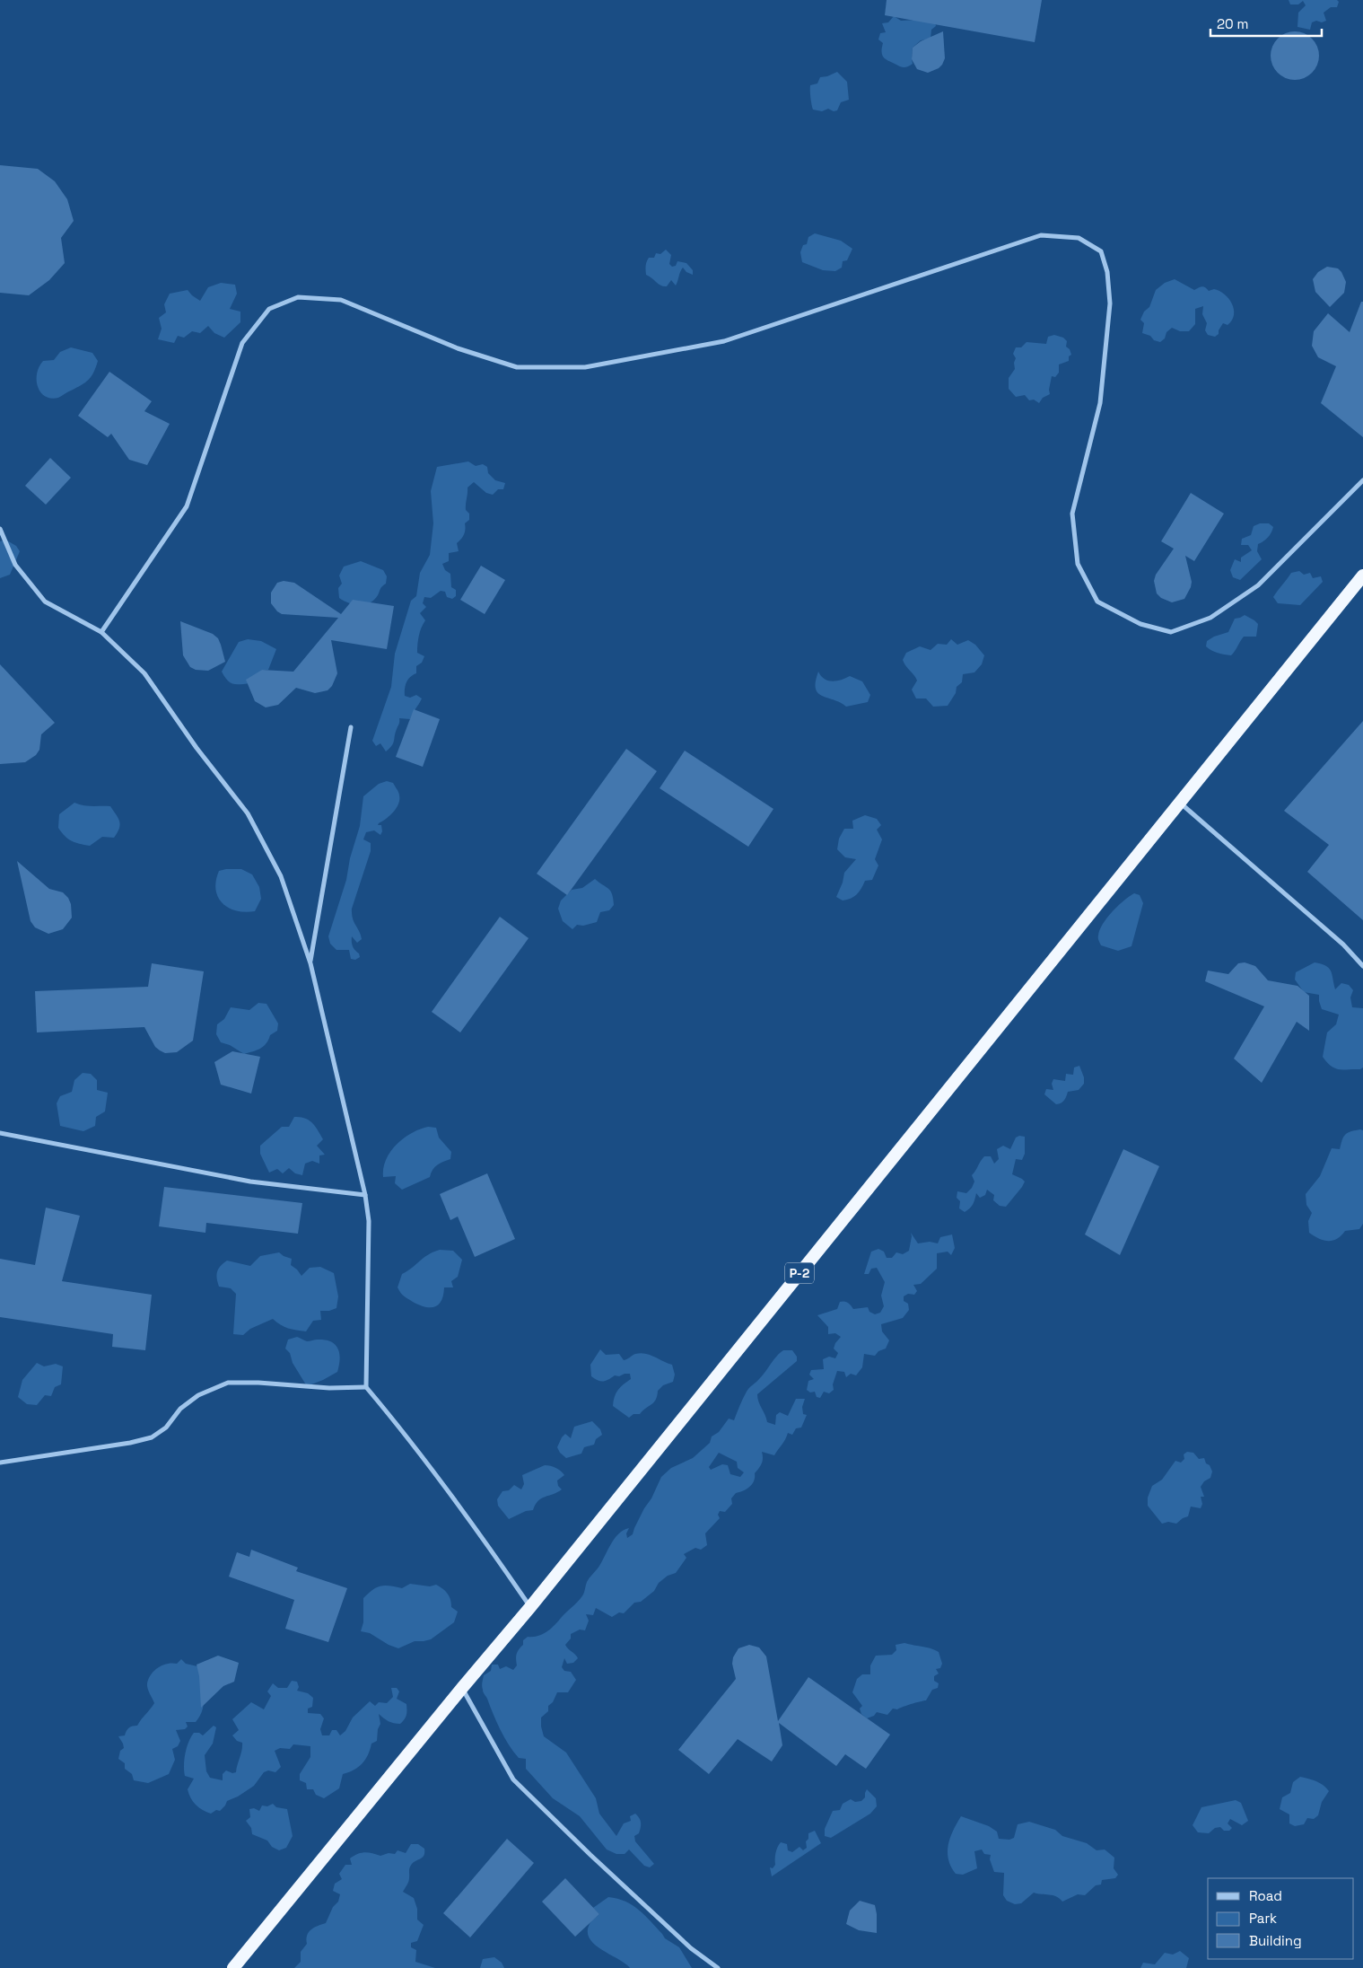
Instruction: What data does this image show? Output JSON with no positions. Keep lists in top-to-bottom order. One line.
{"streets":{"highway":["P-2"]},"legend":["Road","Park","Building"],"scale_bar":"20 m"}
